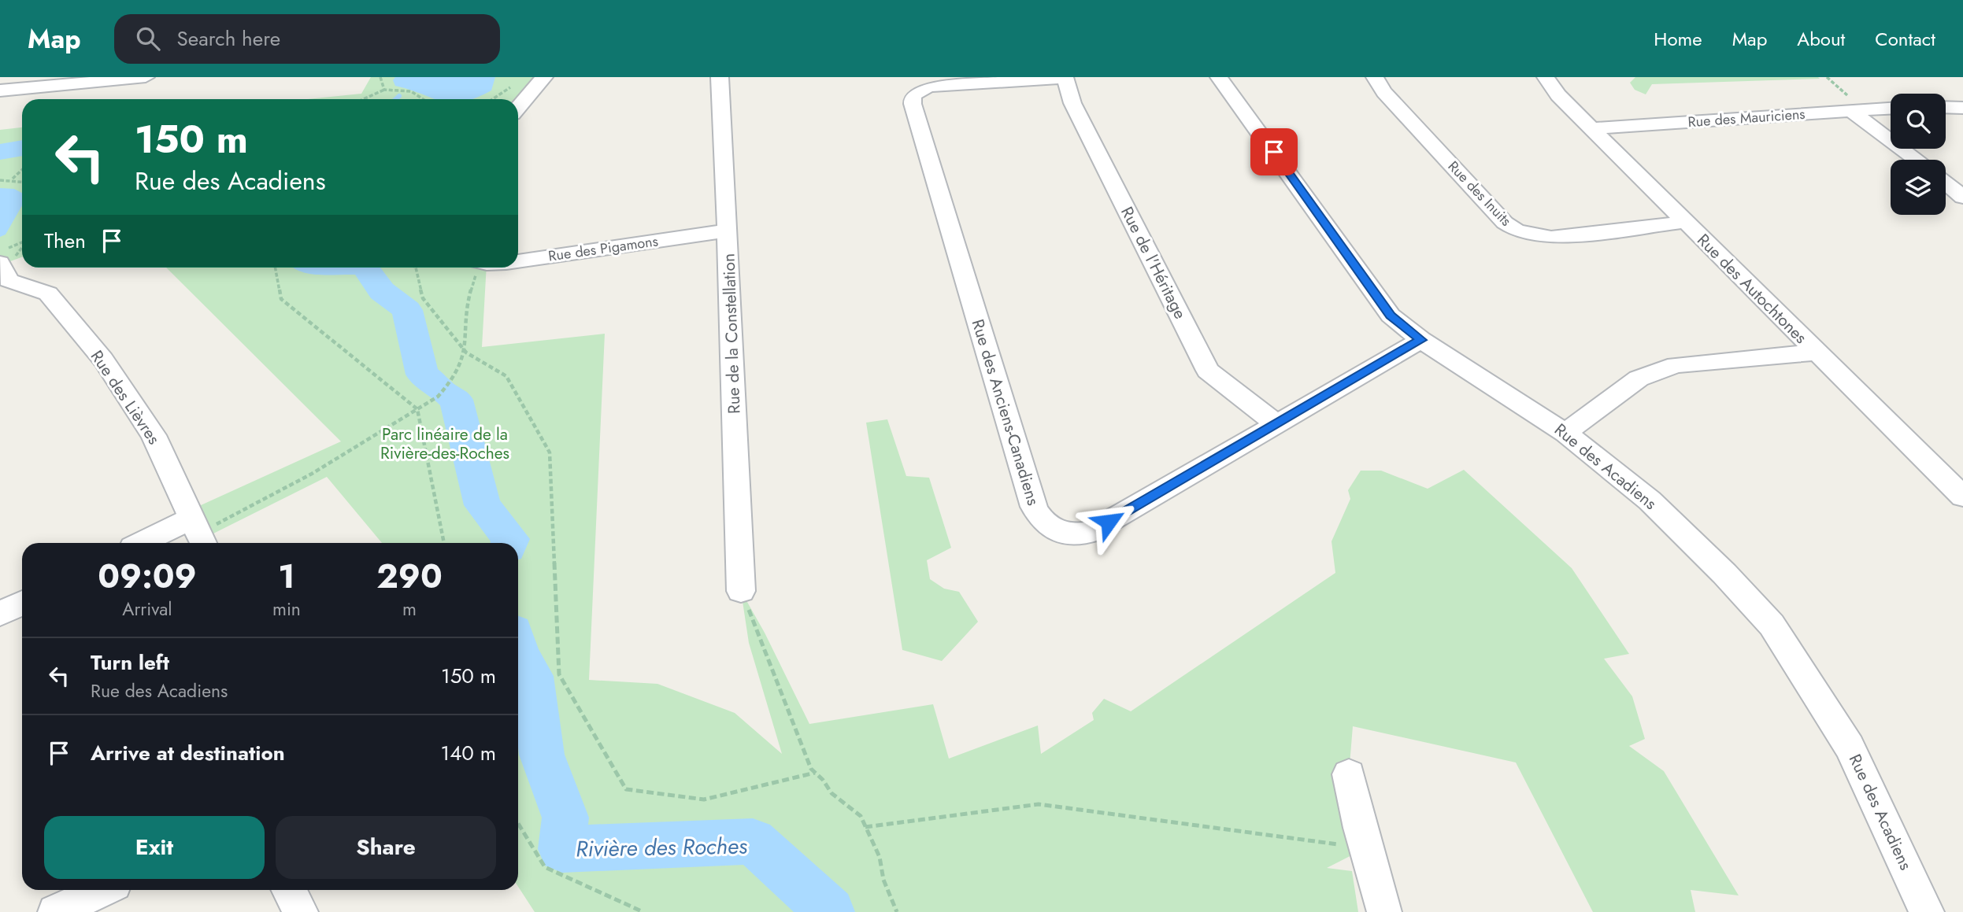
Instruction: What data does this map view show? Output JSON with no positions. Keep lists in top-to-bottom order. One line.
{"streets":{"street":["Rue des Mauriciens","Rue des Inuits","Rue des Pigamons","Rue de l'Héritage","Rue des Autochtones","Rue de la Constellation","Rue des Lièvres","Rue des Anciens-Canadiens","Rue des Acadiens"]},"crossings":[["Rue des Mauriciens","Rue des Autochtones"],["Rue des Inuits","Rue des Autochtones"],["Rue des Pigamons","Rue de la Constellation"],["Rue de l'Héritage","Rue des Anciens-Canadiens"],["Rue des Anciens-Canadiens","Rue des Acadiens"]],"water":["Rivière des Roches"],"parks":["Parc linéaire de la Rivière-des-Roches"],"page":{"header":"Map","search":"Search here","nav":["Home","Map","About","Contact"],"turn":["150 m","Rue des Acadiens"],"then":"Then","eta":["09:09","Arrival","1","min","290","m"],"list":[{"name":"Turn left","note":"Rue des Acadiens","value":"150 m"},{"name":"Arrive at destination","value":"140 m"}],"buttons":["Exit","Share"]}}
